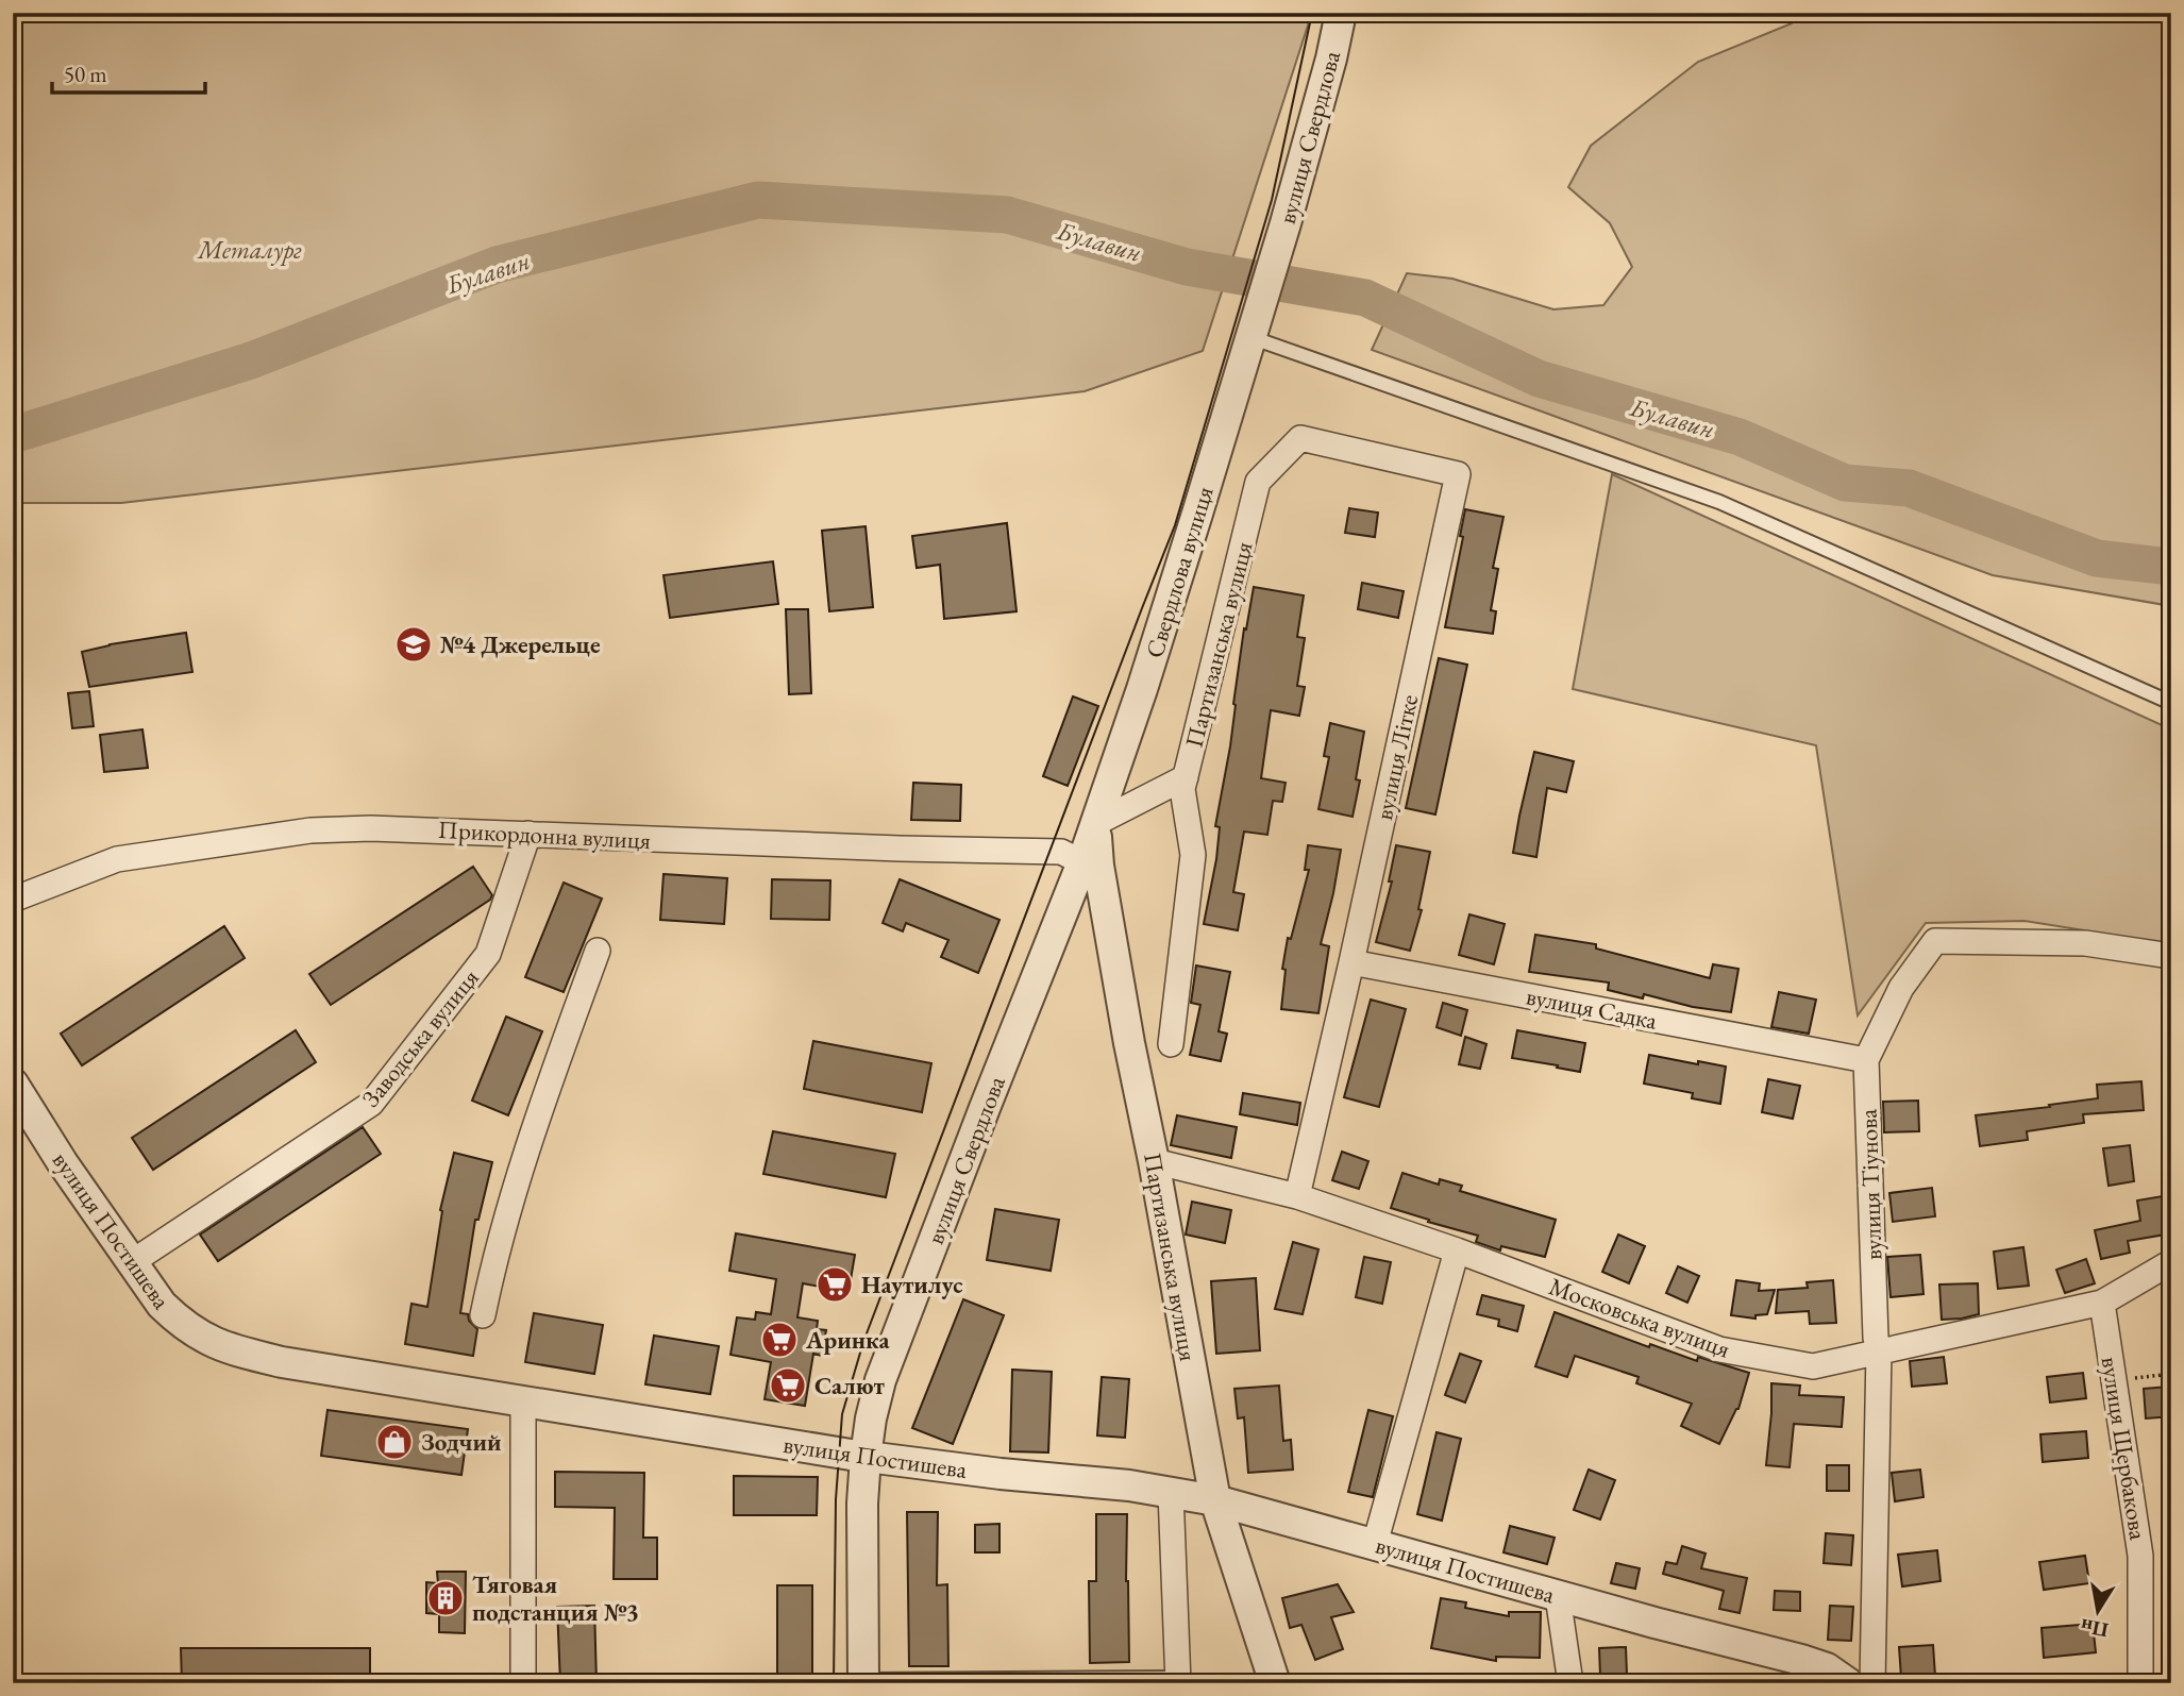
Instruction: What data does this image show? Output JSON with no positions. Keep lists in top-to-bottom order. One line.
{"streets":{"street":["вулиця Свердлова","Свердлова вулиця","Партизанська вулиця","вулиця Літке","Прикордонна вулиця","вулиця Садка","Заводська вулиця","вулиця Тіунова","вулиця Постишева","Московська вулиця","вулиця Щербакова"]},"crossings":[["вулиця Свердлова","Свердлова вулиця"],["вулиця Свердлова","Партизанська вулиця"],["вулиця Свердлова","Прикордонна вулиця"],["вулиця Свердлова","вулиця Постишева"],["Свердлова вулиця","Партизанська вулиця"],["Партизанська вулиця","вулиця Літке"],["Партизанська вулиця","вулиця Постишева"],["Партизанська вулиця","Московська вулиця"],["вулиця Літке","вулиця Садка"],["вулиця Літке","Московська вулиця"],["Прикордонна вулиця","Заводська вулиця"],["вулиця Садка","вулиця Тіунова"],["Заводська вулиця","вулиця Постишева"],["вулиця Тіунова","Московська вулиця"],["Московська вулиця","вулиця Щербакова"]],"water":["Булавин"],"parks":["Металург"],"places":{"school or university":["№4 Джерельце"],"supermarket":["Наутилус","Аринка","Салют"],"shop":["Зодчий"],"building":["Тяговая подстанция №3"]},"scale_bar":"50 m","north":"bottom"}
